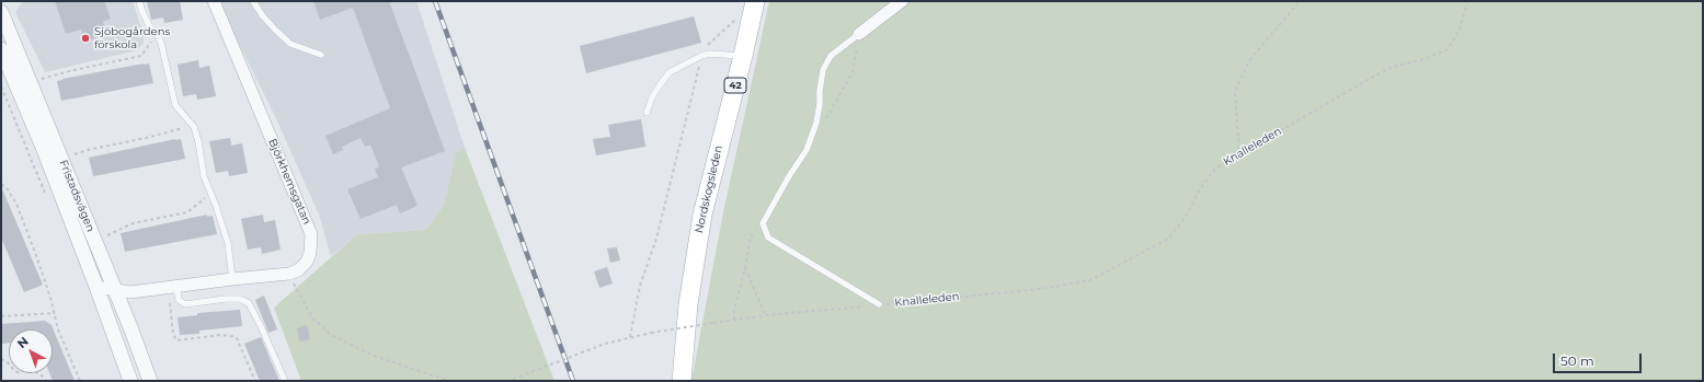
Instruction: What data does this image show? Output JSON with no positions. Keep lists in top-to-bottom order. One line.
{"streets":{"main road":["42","Nordskogsleden"],"street":["Björkhemsgatan","Fristadsvägen"],"path":["Knalleleden"]},"crossings":[["Björkhemsgatan","Fristadsvägen"]],"places":["Sjöbogårdens förskola"],"scale_bar":"50 m","north":"top left"}
